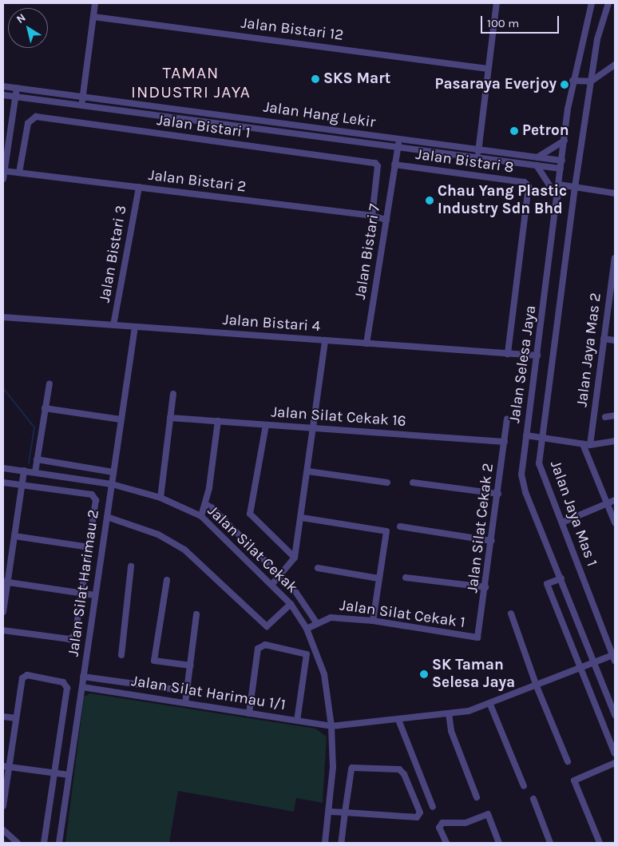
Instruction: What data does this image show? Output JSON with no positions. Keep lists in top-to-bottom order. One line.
{"streets":{"street":["Jalan Bistari 12","Jalan Hang Lekir","Jalan Bistari 1","Jalan Bistari 8","Jalan Bistari 2","Jalan Bistari 7","Jalan Bistari 3","Jalan Bistari 4","Jalan Jaya Mas 2","Jalan Selesa Jaya","Jalan Silat Cekak 16","Jalan Jaya Mas 1","Jalan Silat Cekak 2","Jalan Silat Cekak","Jalan Silat Harimau 2","Jalan Silat Cekak 1","Jalan Silat Harimau 1/1"]},"crossings":[["Jalan Hang Lekir","Jalan Selesa Jaya"],["Jalan Bistari 1","Jalan Bistari 2"],["Jalan Bistari 8","Jalan Bistari 7"],["Jalan Bistari 8","Jalan Bistari 4"],["Jalan Bistari 2","Jalan Bistari 7"],["Jalan Bistari 2","Jalan Bistari 3"],["Jalan Bistari 7","Jalan Bistari 4"],["Jalan Bistari 3","Jalan Bistari 4"],["Jalan Bistari 4","Jalan Selesa Jaya"],["Jalan Bistari 4","Jalan Silat Harimau 2"],["Jalan Selesa Jaya","Jalan Silat Harimau 1/1"],["Jalan Silat Cekak 16","Jalan Silat Cekak 2"],["Jalan Jaya Mas 1","Jalan Silat Harimau 1/1"],["Jalan Silat Cekak 2","Jalan Silat Cekak 1"],["Jalan Silat Cekak","Jalan Silat Harimau 2"],["Jalan Silat Cekak","Jalan Silat Cekak 1"],["Jalan Silat Cekak","Jalan Silat Harimau 1/1"],["Jalan Silat Harimau 2","Jalan Silat Harimau 1/1"]],"districts":["TAMAN INDUSTRI JAYA"],"places":["SKS Mart","Pasaraya Everjoy","Petron","Chau Yang Plastic Industry Sdn Bhd","SK Taman Selesa Jaya"],"scale_bar":"100 m","north":"top left"}
